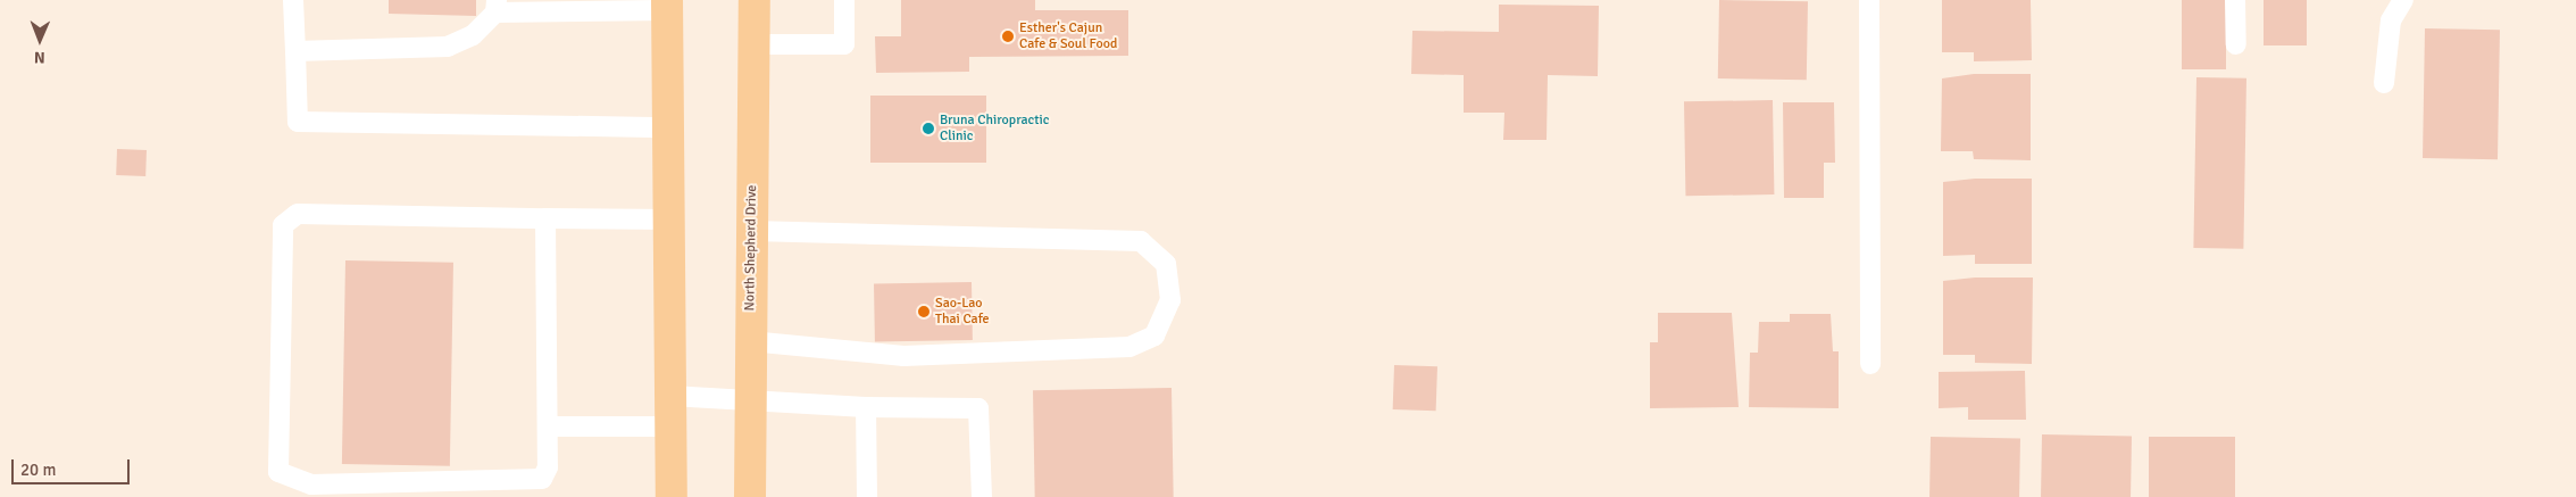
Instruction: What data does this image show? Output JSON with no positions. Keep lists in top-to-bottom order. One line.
{"streets":{"main road":["North Shepherd Drive"]},"places":["Esther's Cajun Cafe & Soul Food","Bruna Chiropractic Clinic","Sao-Lao Thai Cafe"],"scale_bar":"20 m","north":"bottom"}
